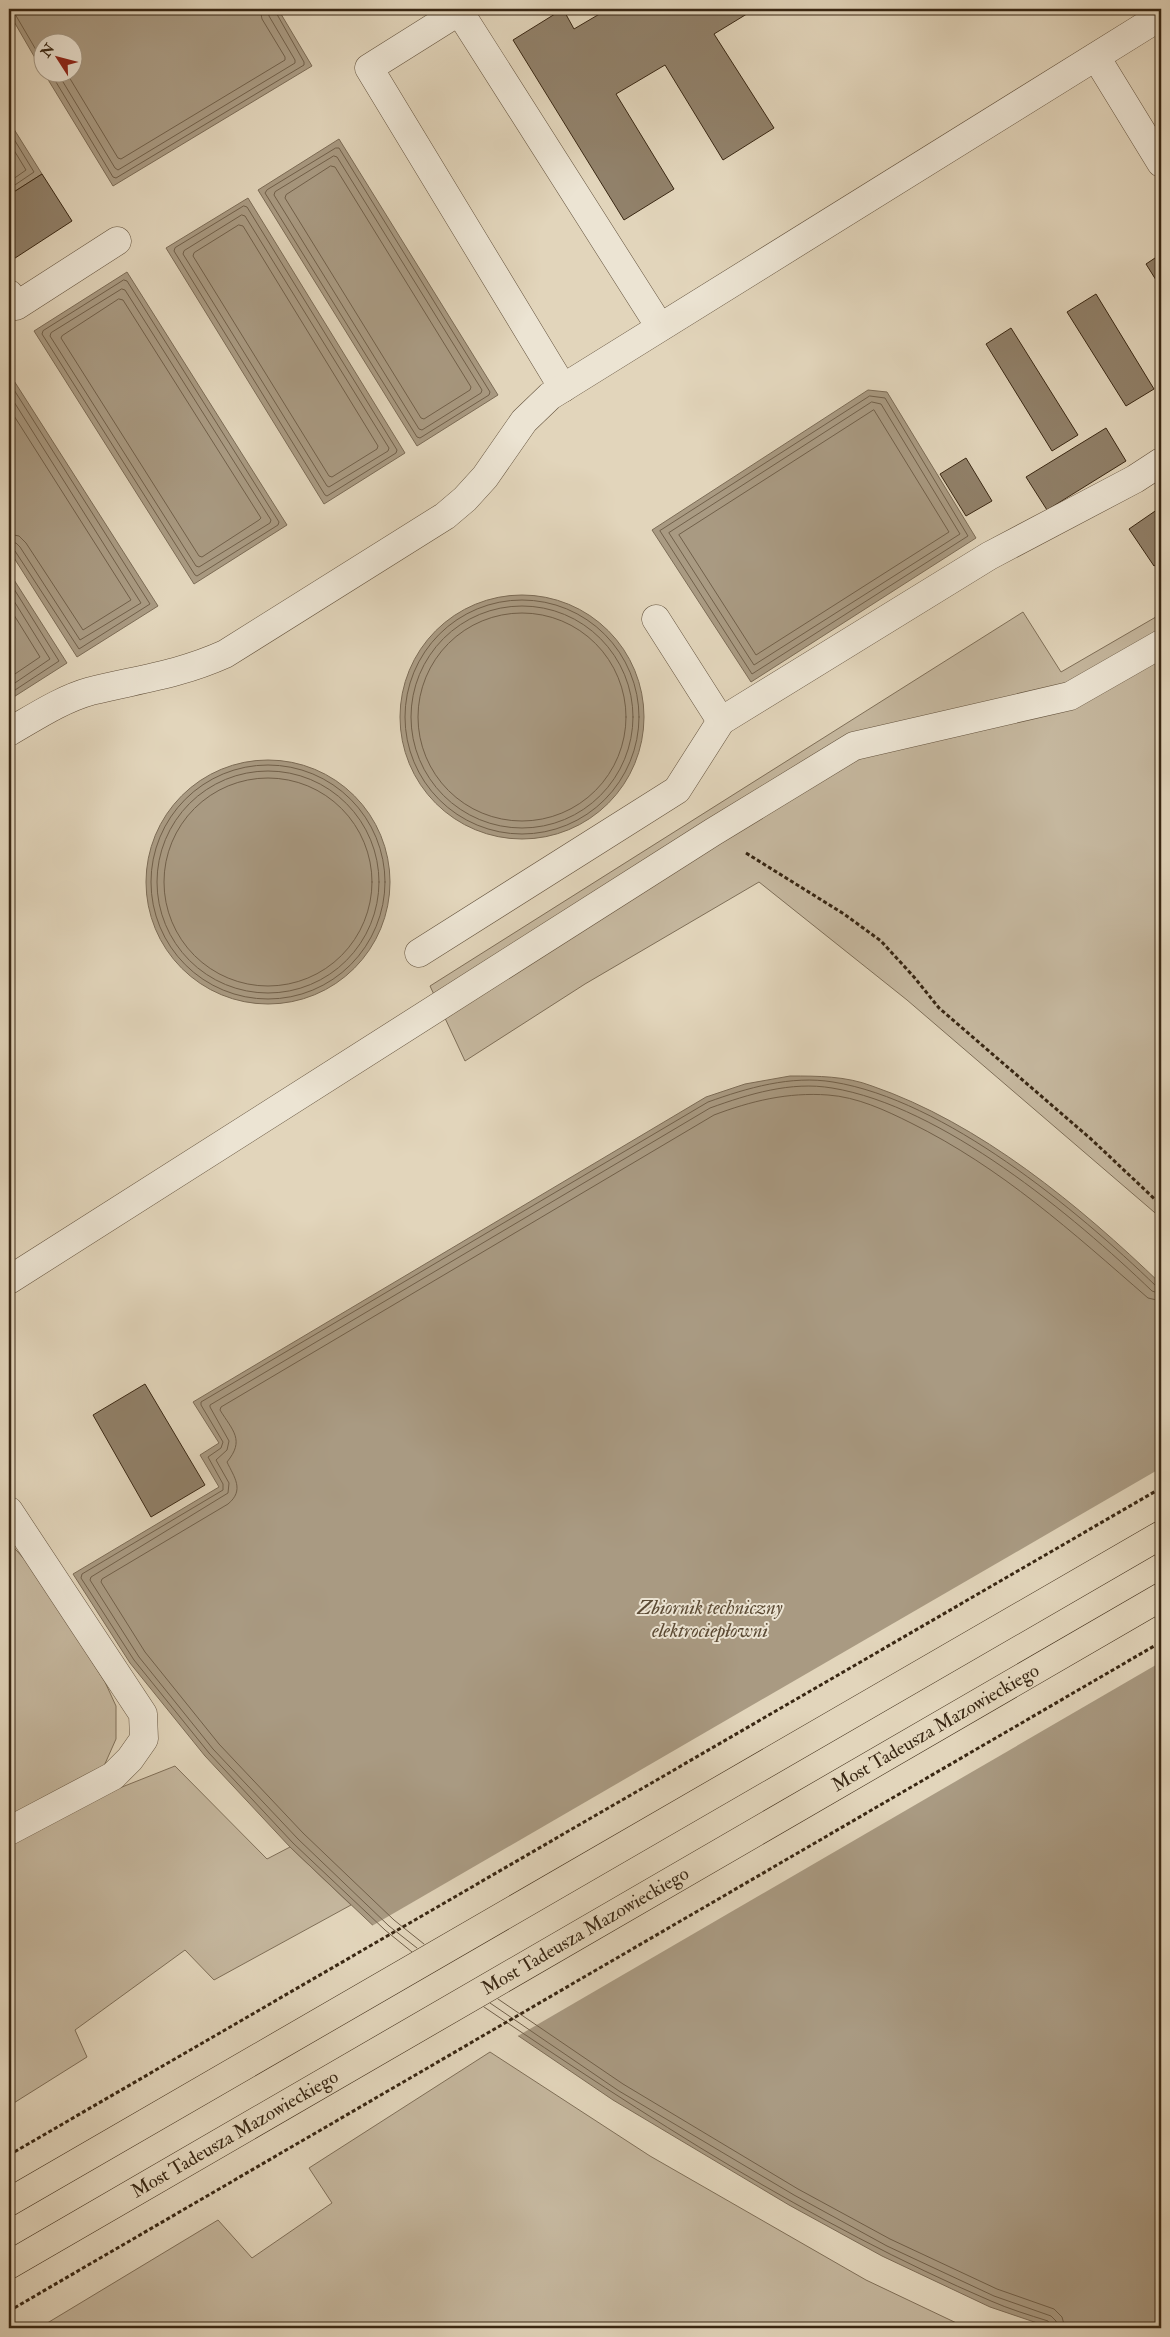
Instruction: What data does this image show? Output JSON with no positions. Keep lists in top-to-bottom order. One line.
{"streets":{"main road":["Most Tadeusza Mazowieckiego"]},"water":["Zbiornik techniczny elektrociepłowni"],"north":"top left"}
